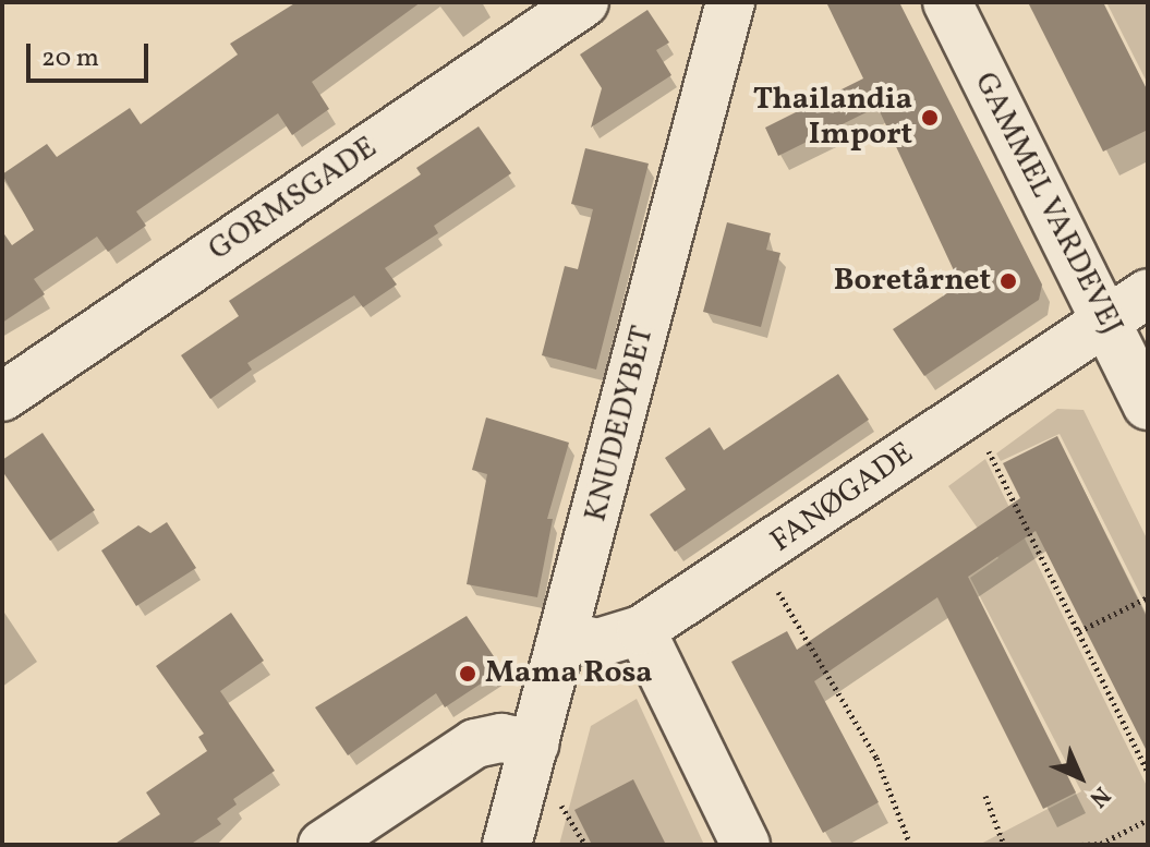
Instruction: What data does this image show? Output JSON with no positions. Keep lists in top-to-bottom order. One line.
{"streets":{"street":["GORMSGADE","GAMMEL VARDEVEJ","KNUDEDYBET","FANØGADE"]},"crossings":[["GAMMEL VARDEVEJ","FANØGADE"],["KNUDEDYBET","FANØGADE"]],"places":["Thailandia Import","Boretårnet","Mama Rosa"],"scale_bar":"20 m","north":"bottom right"}
